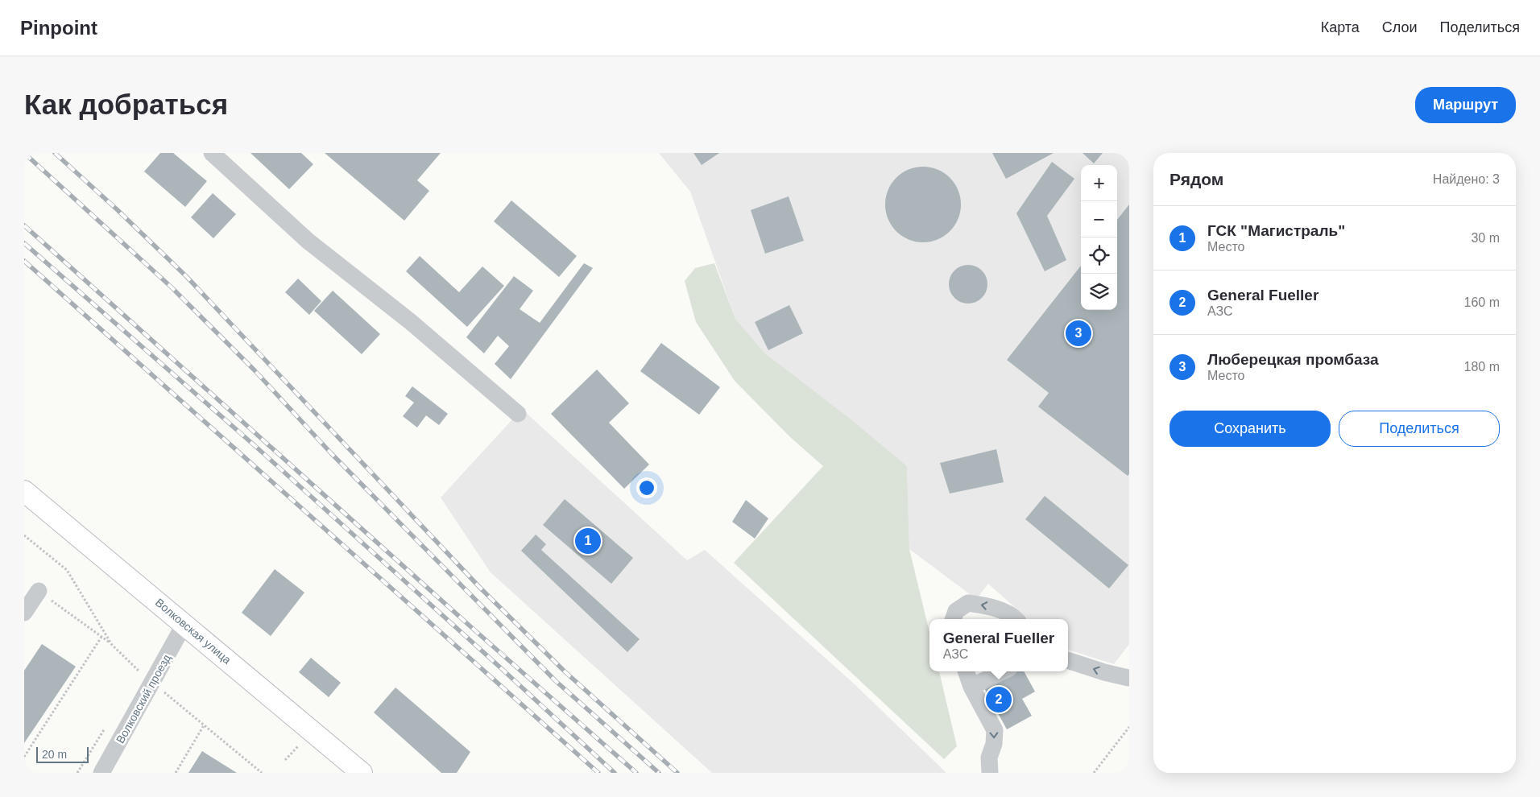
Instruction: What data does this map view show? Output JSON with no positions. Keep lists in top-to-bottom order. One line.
{"streets":{"main road":["Волковская улица"],"street":["Волковский проезд"]},"crossings":[["Волковская улица","Волковский проезд"]],"scale_bar":"20 m","page":{"header":"Pinpoint","nav":["Карта","Слои","Поделиться"],"buttons":["Маршрут",["Сохранить","Поделиться"]],"title":"Как добраться","heading":["Рядом","Найдено: 3"],"map_buttons":["+","−"],"list":[{"mark":"1","name":"ГСК \"Магистраль\"","note":"Место","value":"30 m"},{"mark":"2","name":"General Fueller","note":"АЗС","value":"160 m"},{"mark":"3","name":"Люберецкая промбаза","note":"Место","value":"180 m"}],"pins":["3","1","2"],"popup":["General Fueller","АЗС"],"scale":"20 m"}}
